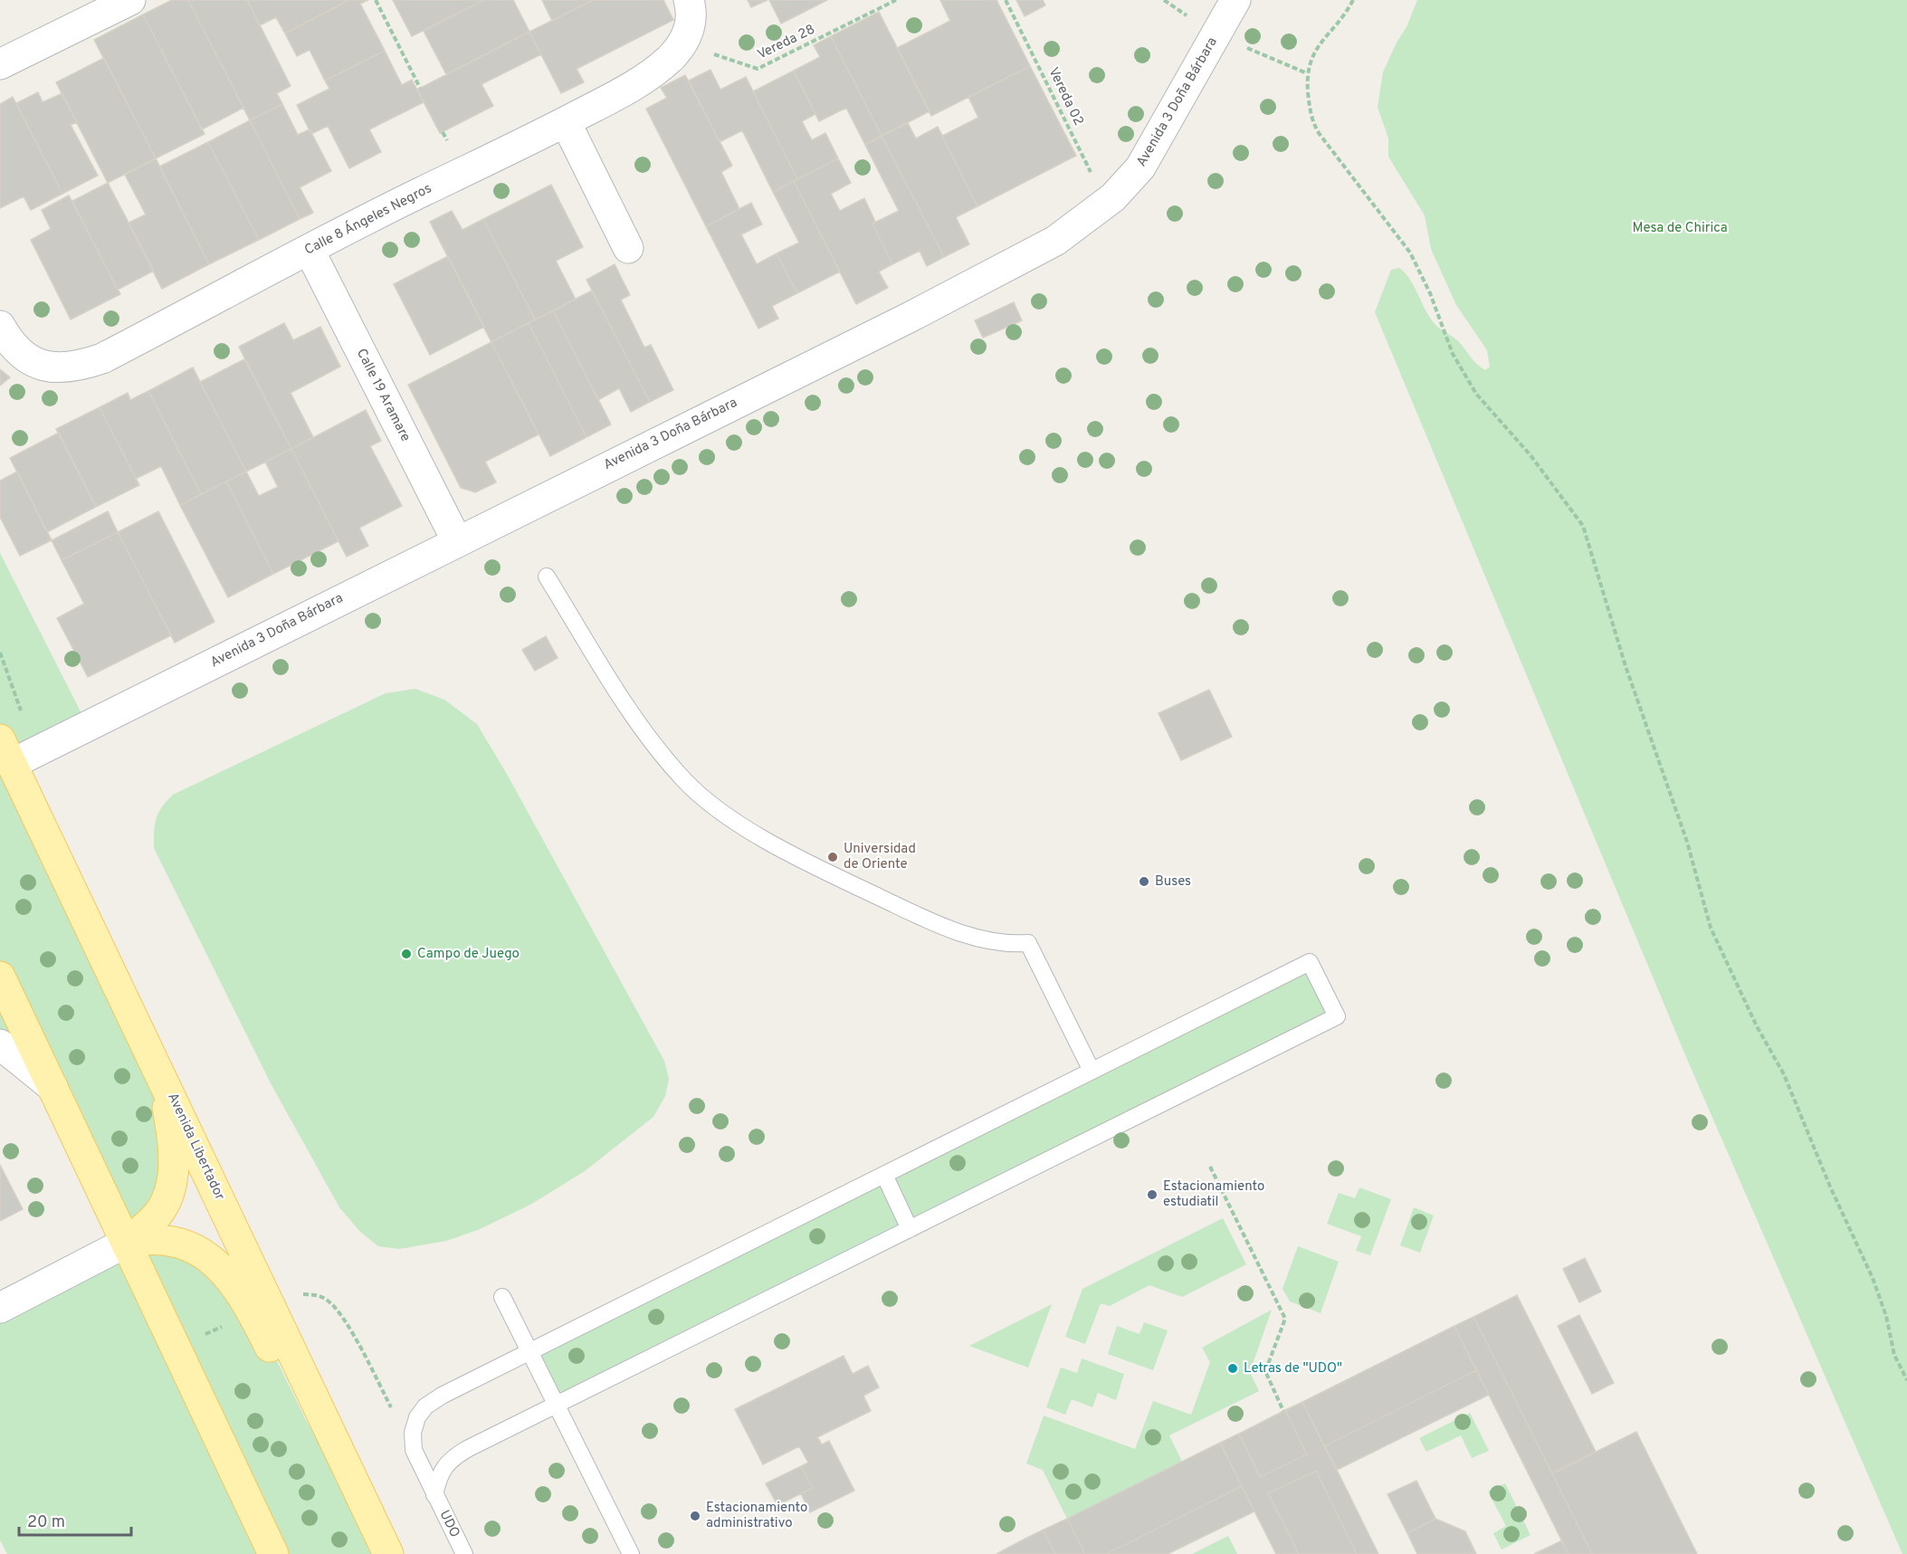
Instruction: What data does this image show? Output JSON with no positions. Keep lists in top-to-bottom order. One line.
{"streets":{"main road":["Avenida Libertador"],"street":["Avenida 3 Doña Bárbara","Calle 8 Ángeles Negros","Calle 19 Aramare"],"lane":["UDO"],"path":["Vereda 28","Vereda 02"]},"crossings":[["Vereda 28","Calle 8 Ángeles Negros"],["Vereda 02","Avenida 3 Doña Bárbara"],["Avenida 3 Doña Bárbara","Calle 19 Aramare"],["Avenida 3 Doña Bárbara","Avenida Libertador"],["Calle 8 Ángeles Negros","Calle 19 Aramare"]],"parks":["Mesa de Chirica"],"places":["Universidad de Oriente","Buses","Campo de Juego","Estacionamiento estudiatil","Letras de \"UDO\"","Estacionamiento administrativo"],"scale_bar":"20 m"}
